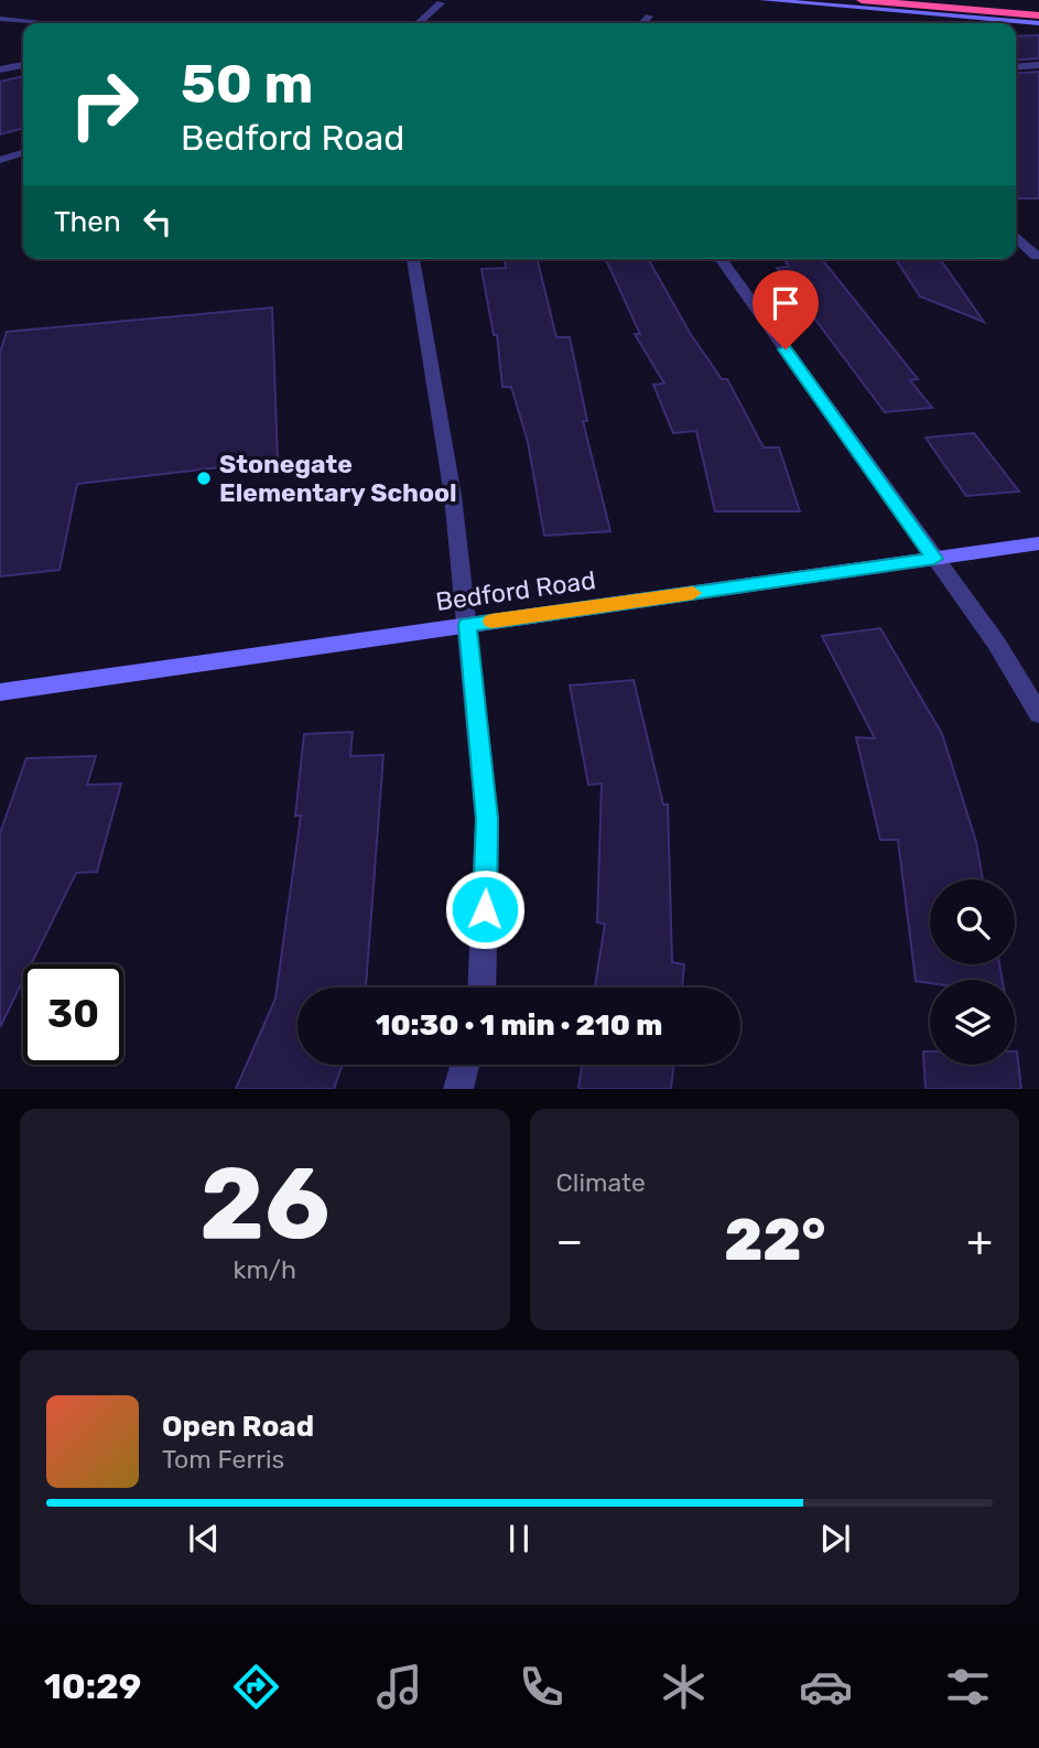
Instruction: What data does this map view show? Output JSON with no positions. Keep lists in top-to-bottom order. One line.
{"streets":{"main road":["Bedford Road"]},"places":["Stonegate Elementary School"],"page":{"turn":["50 m","Bedford Road"],"then":"Then","limit":"30","trip":"10:30 · 1 min · 210 m","tile":[["26","km/h"],"Climate"],"heat":["−","22°","+"],"song":["Open Road","Tom Ferris"],"tabs":"10:29"}}
